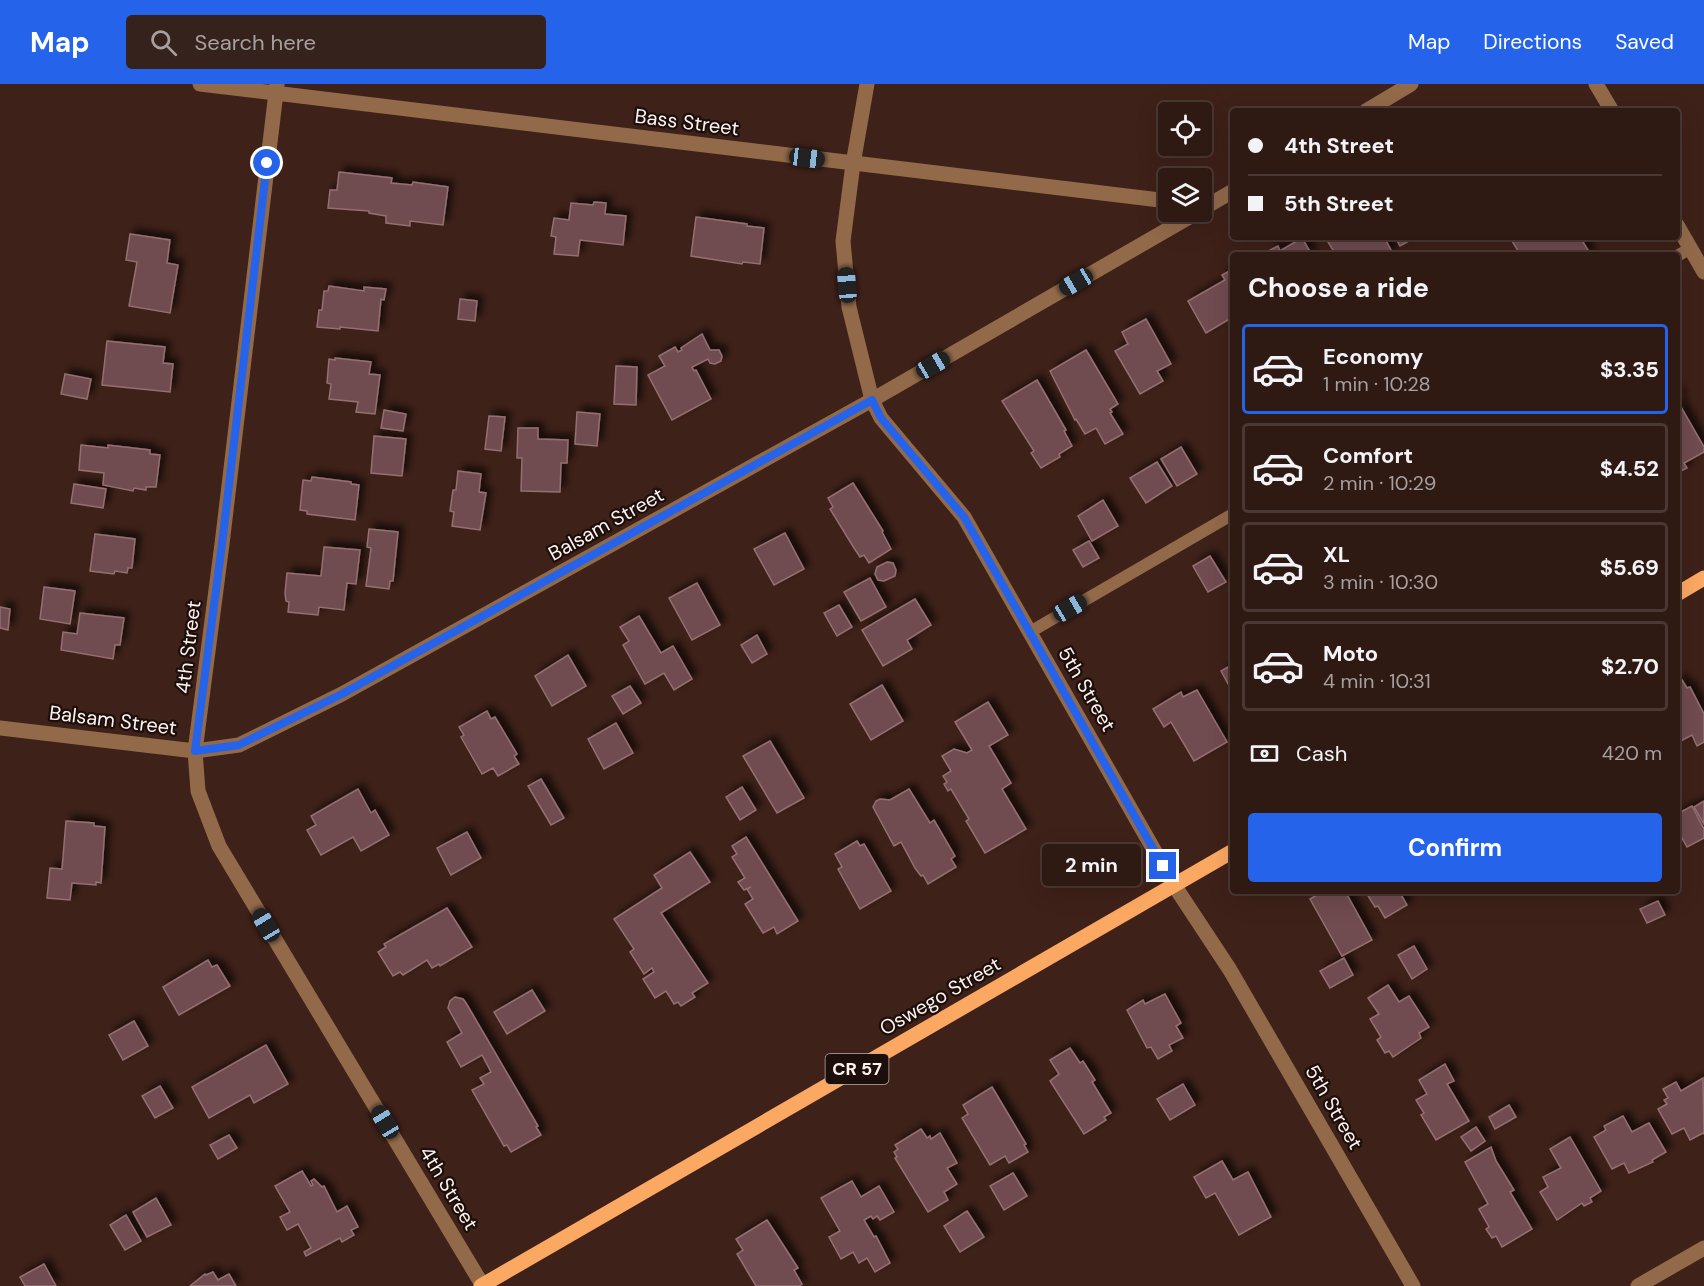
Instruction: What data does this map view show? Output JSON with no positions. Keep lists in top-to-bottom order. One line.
{"streets":{"main road":["Oswego Street","CR 57"],"street":["Bass Street","Balsam Street","4th Street","5th Street"]},"crossings":[["Bass Street","4th Street"],["Bass Street","5th Street"],["Balsam Street","4th Street"],["Balsam Street","5th Street"],["4th Street","Oswego Street"],["5th Street","Oswego Street"]],"page":{"header":"Map","search":"Search here","nav":["Map","Directions","Saved"],"banner":["4th Street","5th Street"],"heading":"Choose a ride","list":[{"name":"Economy","note":"1 min · 10:28","value":"$3.35"},{"name":"Comfort","note":"2 min · 10:29","value":"$4.52"},{"name":"XL","note":"3 min · 10:30","value":"$5.69"},{"name":"Moto","note":"4 min · 10:31","value":"$2.70"}],"pay":["Cash","420 m"],"buttons":"Confirm","bubble":"2 min"}}
